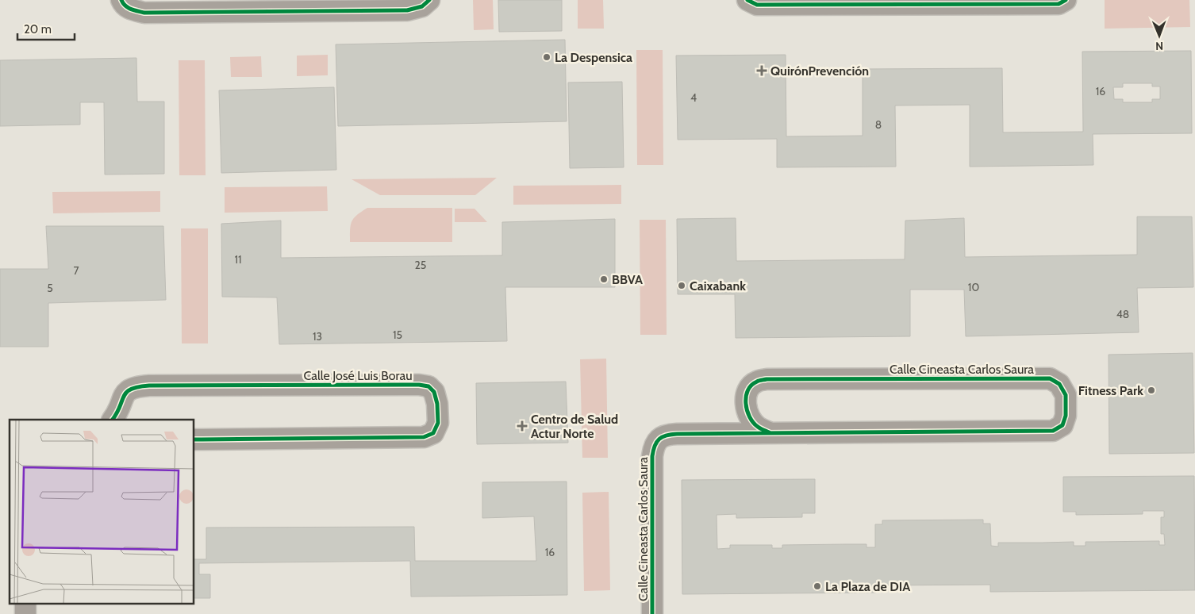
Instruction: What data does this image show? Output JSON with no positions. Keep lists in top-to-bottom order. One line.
{"streets":{"street":["Calle Cineasta Carlos Saura","Calle José Luis Borau"]},"places":{"other":["La Despensica","BBVA","Caixabank","Fitness Park","La Plaza de DIA"],"health":["QuirónPrevención","Centro de Salud Actur Norte"]},"house_numbers":["16","4","8","11","25","7","10","5","48","15","13","16"],"scale_bar":"20 m","north":"bottom"}
